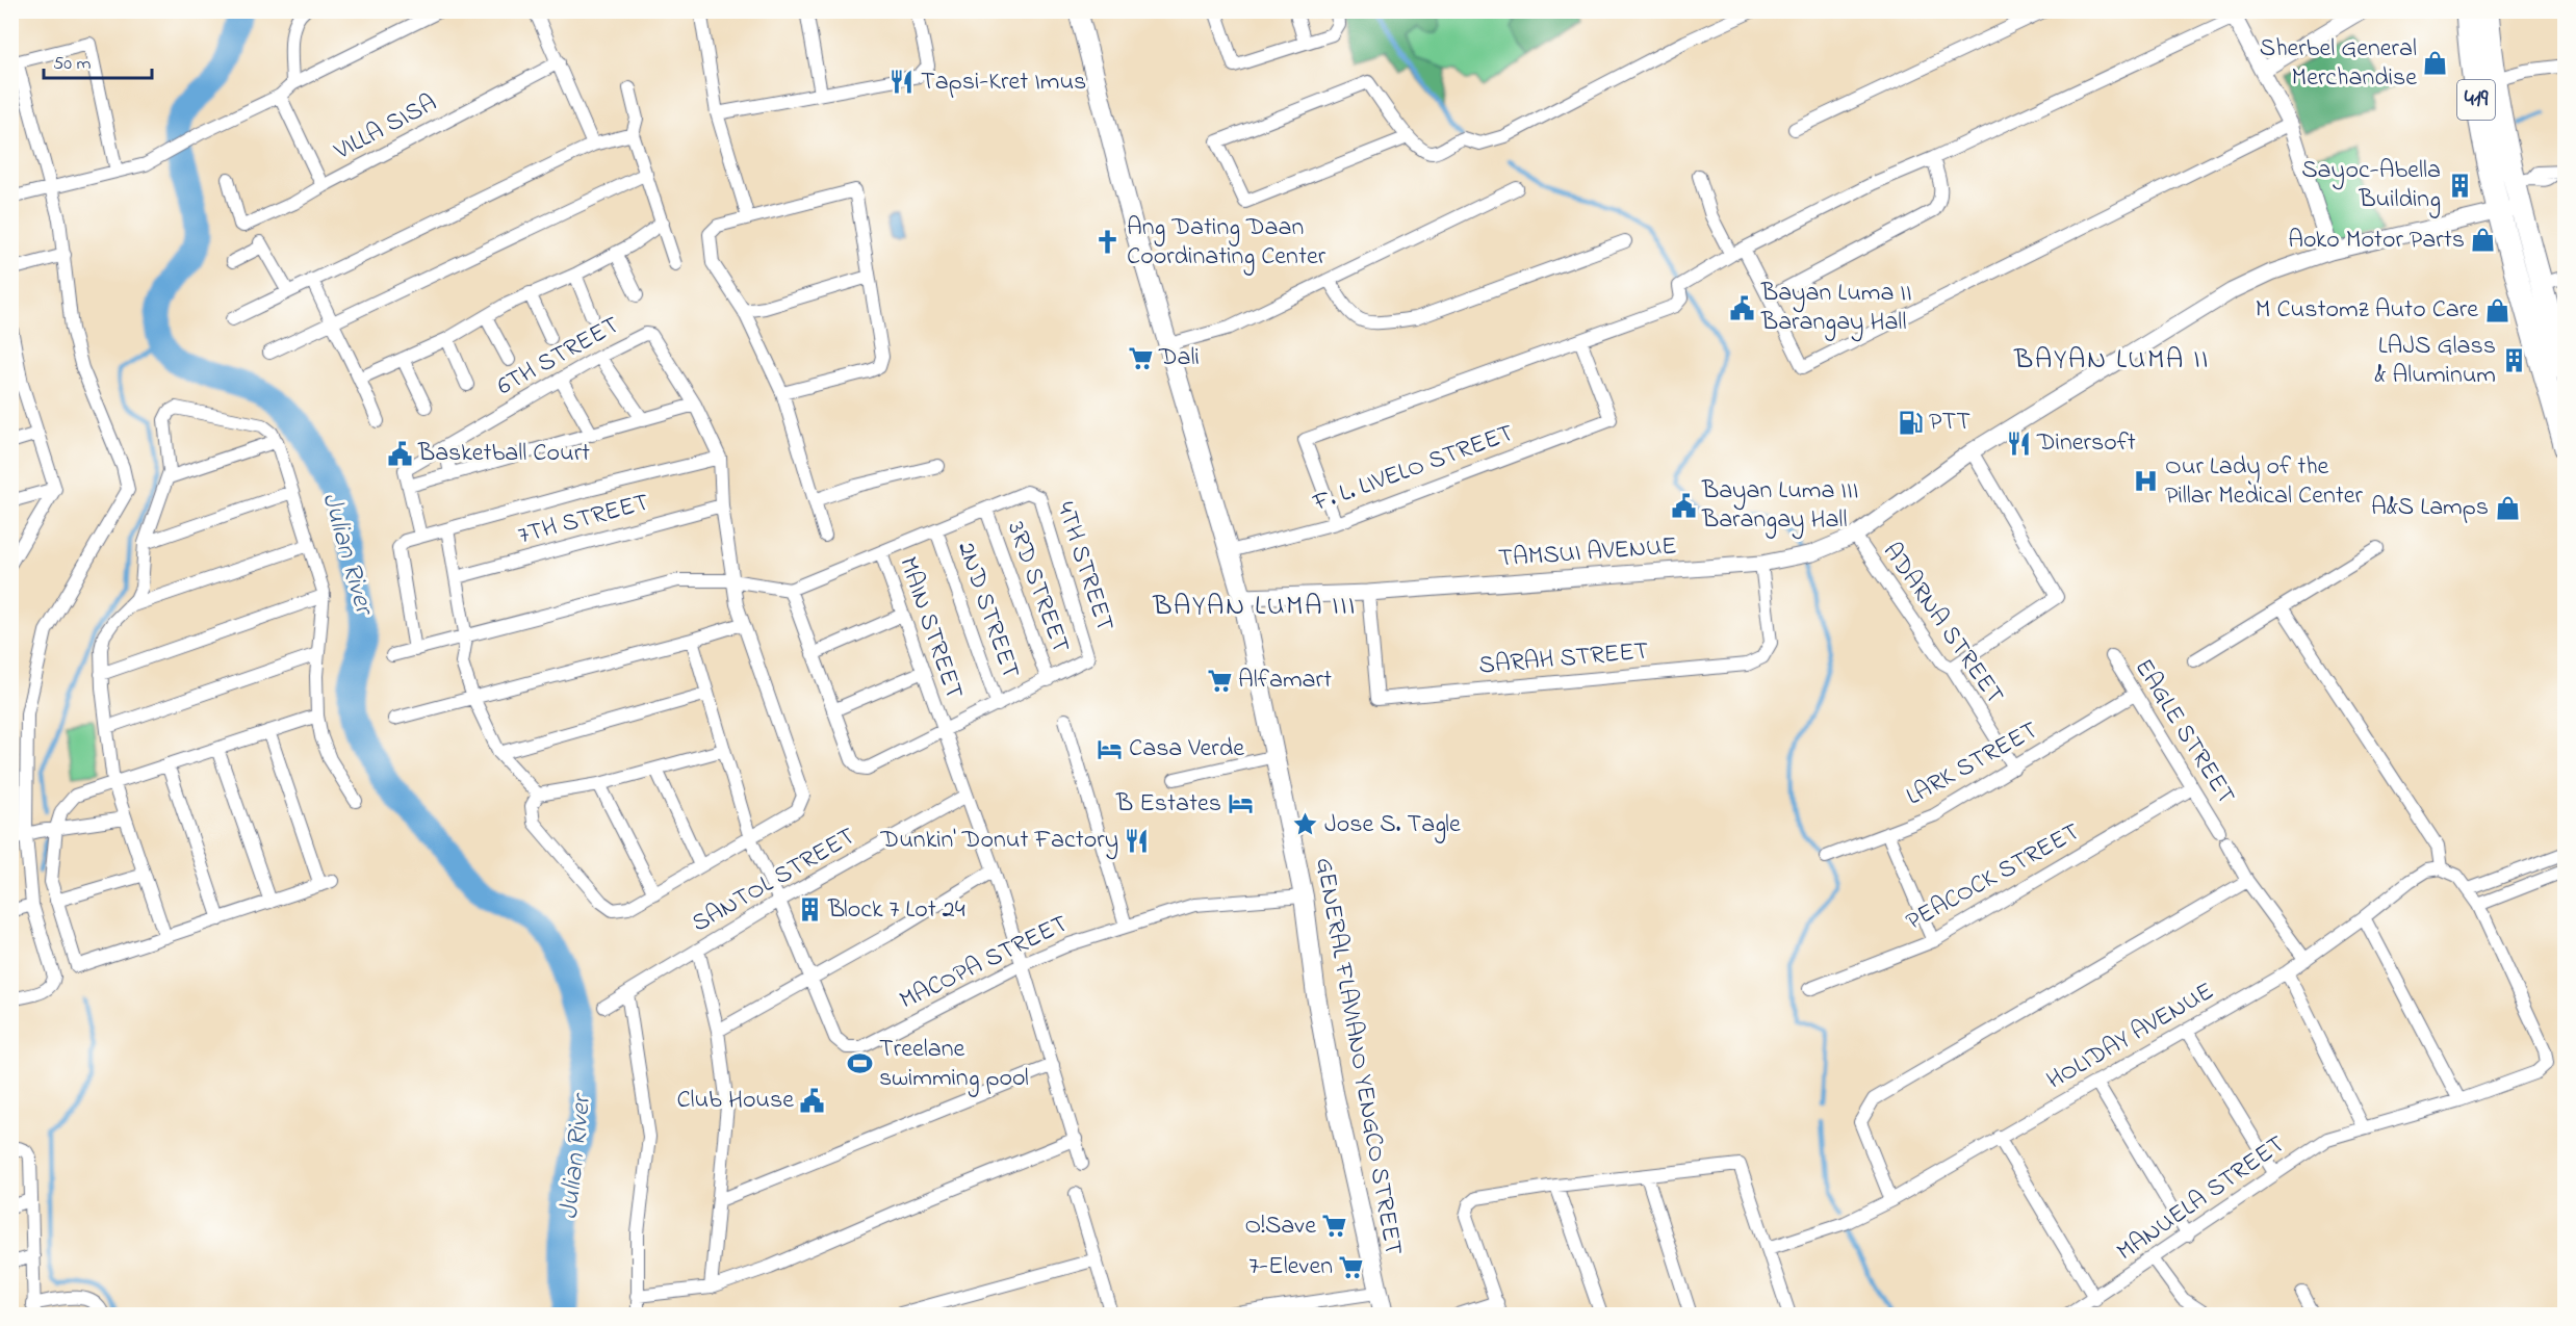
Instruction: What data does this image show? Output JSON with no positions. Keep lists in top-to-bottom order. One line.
{"streets":{"highway":["419"],"main road":["GENERAL FLAVIANO YENGCO STREET"],"street":["VILLA SISA","6TH STREET","F. L. LIVELO STREET","7TH STREET","TAMSUI AVENUE","4TH STREET","3RD STREET","2ND STREET","ADARNA STREET","MAIN STREET","SARAH STREET","EAGLE STREET","LARK STREET","PEACOCK STREET","SANTOL STREET","MACOPA STREET","HOLIDAY AVENUE","MANUELA STREET"]},"crossings":[["419","TAMSUI AVENUE"],["6TH STREET","7TH STREET"],["6TH STREET","MACOPA STREET"],["F. L. LIVELO STREET","GENERAL FLAVIANO YENGCO STREET"],["TAMSUI AVENUE","ADARNA STREET"],["TAMSUI AVENUE","SARAH STREET"],["TAMSUI AVENUE","GENERAL FLAVIANO YENGCO STREET"],["4TH STREET","3RD STREET"],["4TH STREET","2ND STREET"],["4TH STREET","MAIN STREET"],["ADARNA STREET","LARK STREET"],["MAIN STREET","SANTOL STREET"],["MAIN STREET","MACOPA STREET"],["EAGLE STREET","LARK STREET"],["EAGLE STREET","PEACOCK STREET"],["EAGLE STREET","HOLIDAY AVENUE"],["SANTOL STREET","MACOPA STREET"],["MACOPA STREET","GENERAL FLAVIANO YENGCO STREET"]],"districts":["BAYAN LUMA II","BAYAN LUMA III"],"water":["Julian River"],"places":{"shop":["Sherbel General Merchandise","Aoko Motor Parts","M Customz Auto Care","A&S Lamps"],"restaurant":["Tapsi-Kret Imus","Dinersoft","Dunkin' Donut Factory"],"building":["Sayoc-Abella Building","LAJS Glass & Aluminum","Block 7 Lot 24"],"church":["Ang Dating Daan Coordinating Center"],"public building":["Bayan Luma II Barangay Hall","Basketball Court","Bayan Luma III Barangay Hall","Club House"],"supermarket":["Dali","Alfamart","O!Save","7-Eleven"],"fuel station":["PTT"],"hospital":["Our Lady of the Pillar Medical Center"],"hotel":["Casa Verde","B Estates"],"place":["Jose S. Tagle"],"sports":["Treelane swimming pool"]},"scale_bar":"50 m"}
